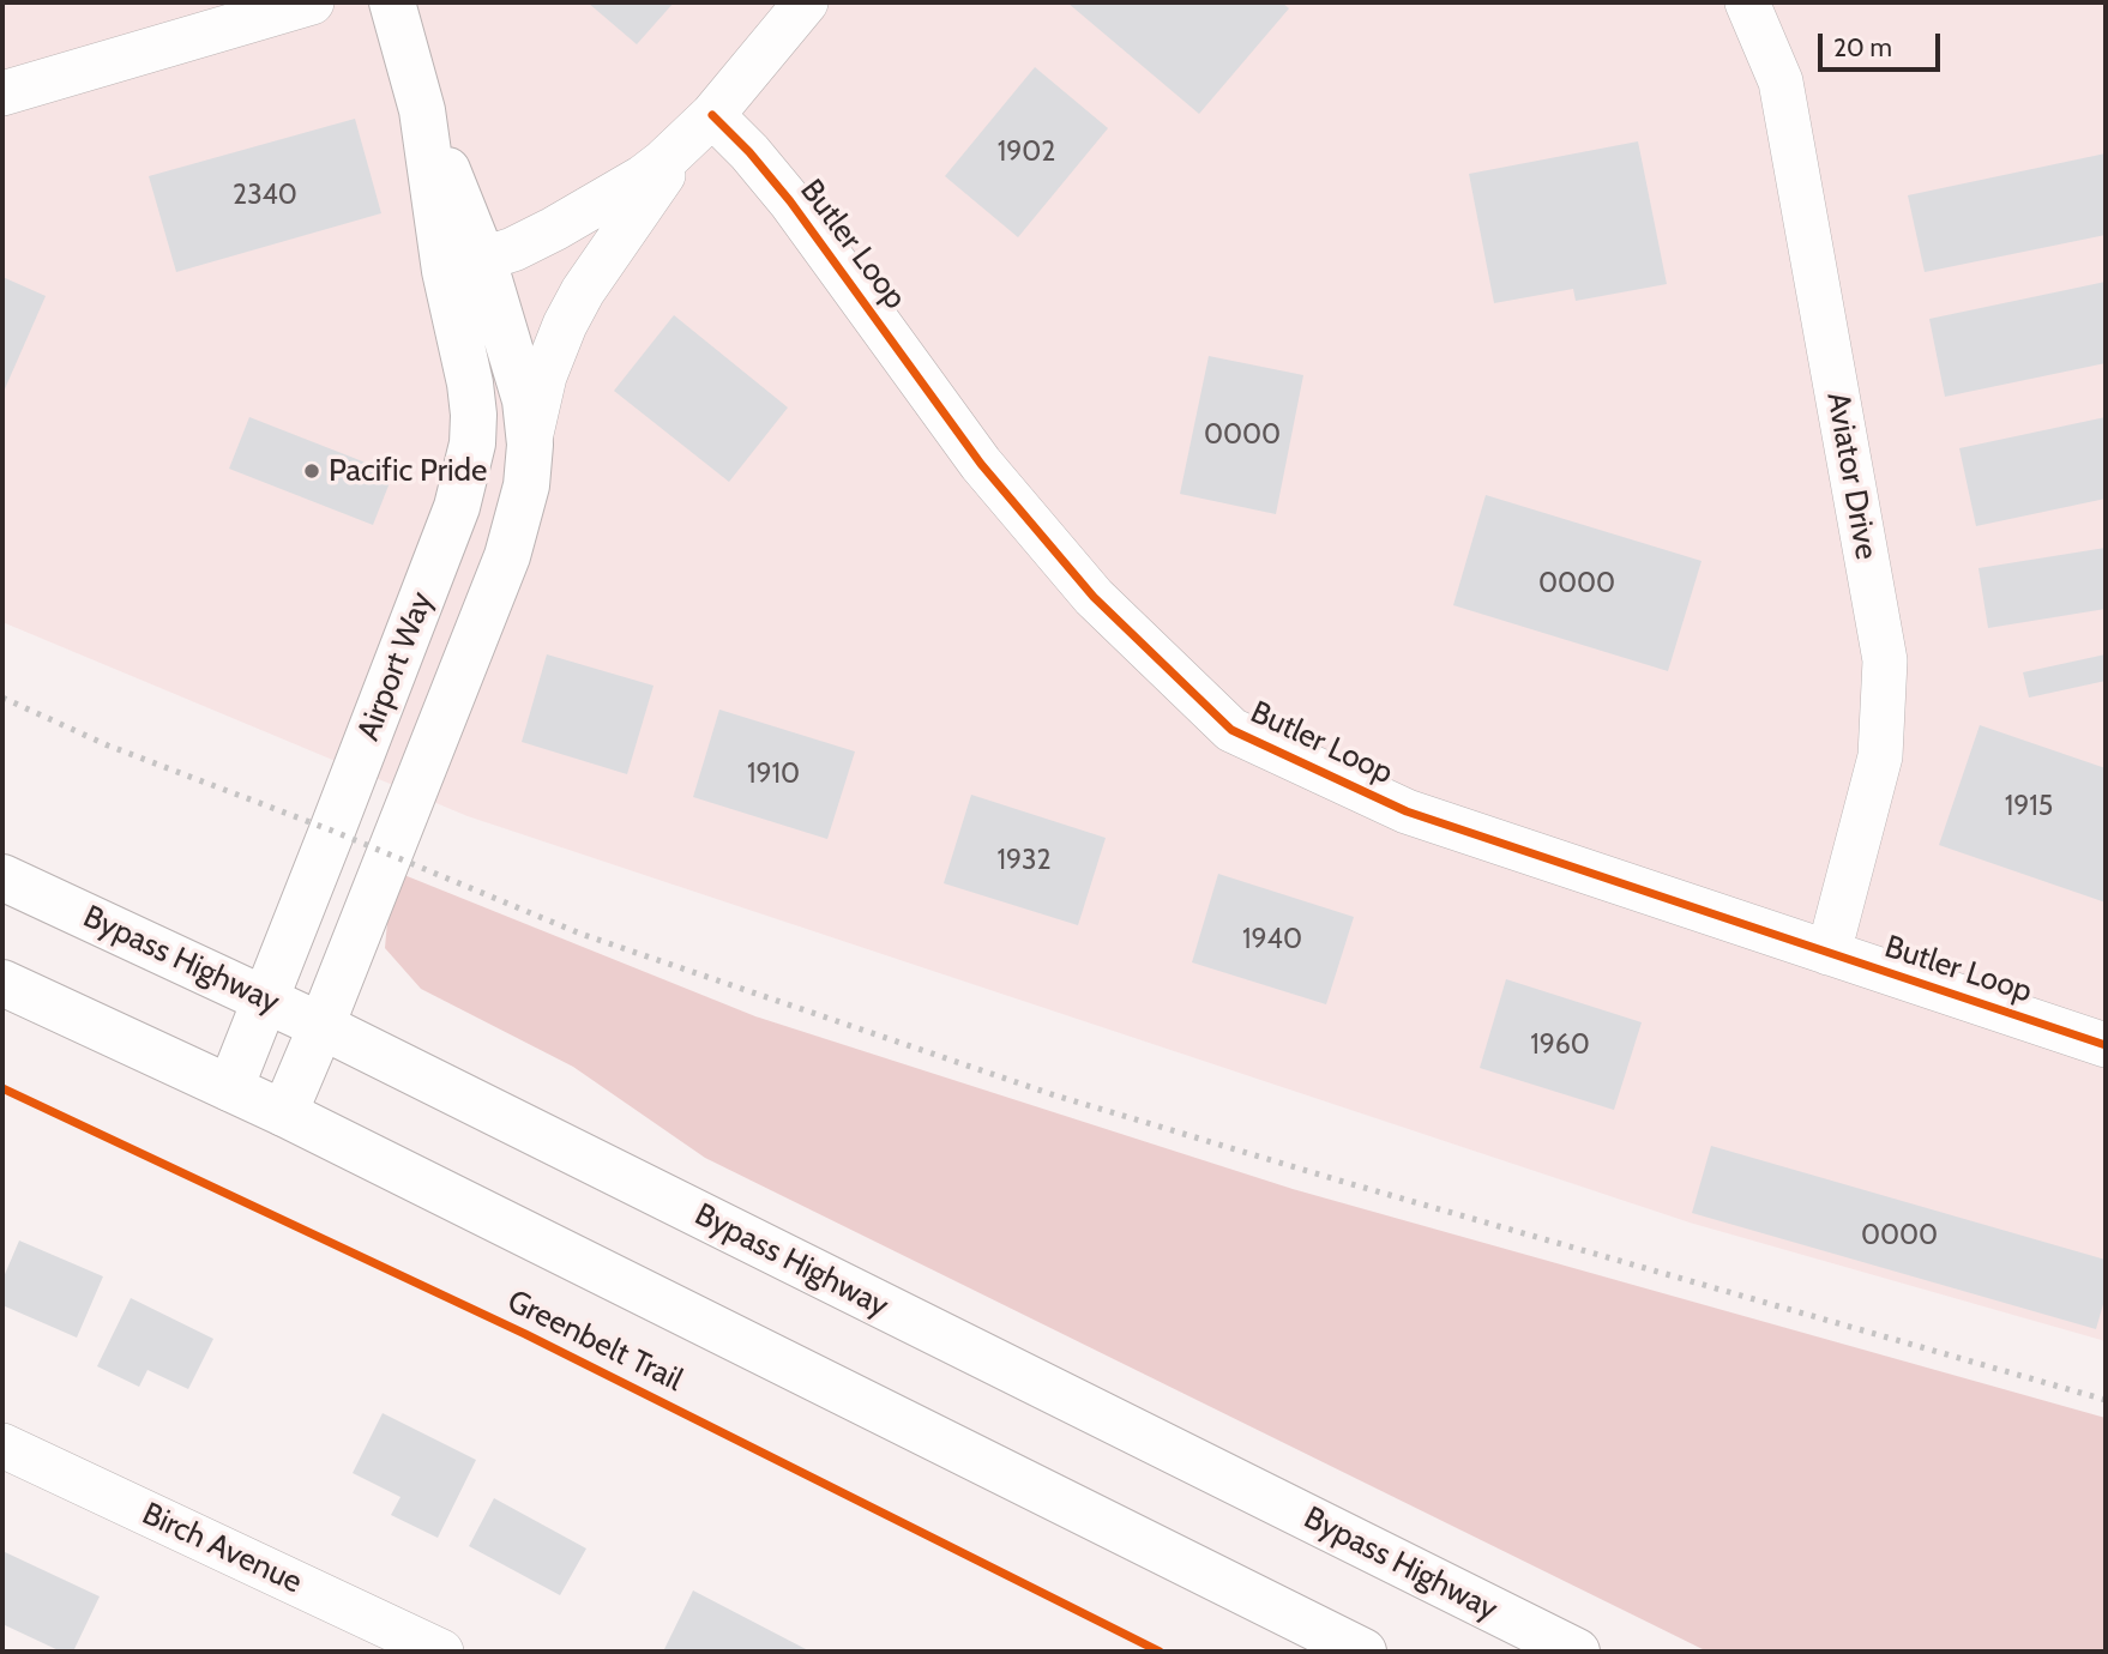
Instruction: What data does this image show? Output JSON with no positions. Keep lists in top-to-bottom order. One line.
{"streets":{"main road":["Airport Way","Bypass Highway"],"street":["Butler Loop","Aviator Drive","Birch Avenue"],"cycle path":["Greenbelt Trail"]},"crossings":[["Butler Loop","Aviator Drive"],["Butler Loop","Airport Way"],["Airport Way","Bypass Highway"]],"places":["Pacific Pride"],"house_numbers":["1902","2340","0000","0000","1910","1915","1932","1940","1960","0000"],"scale_bar":"20 m"}
